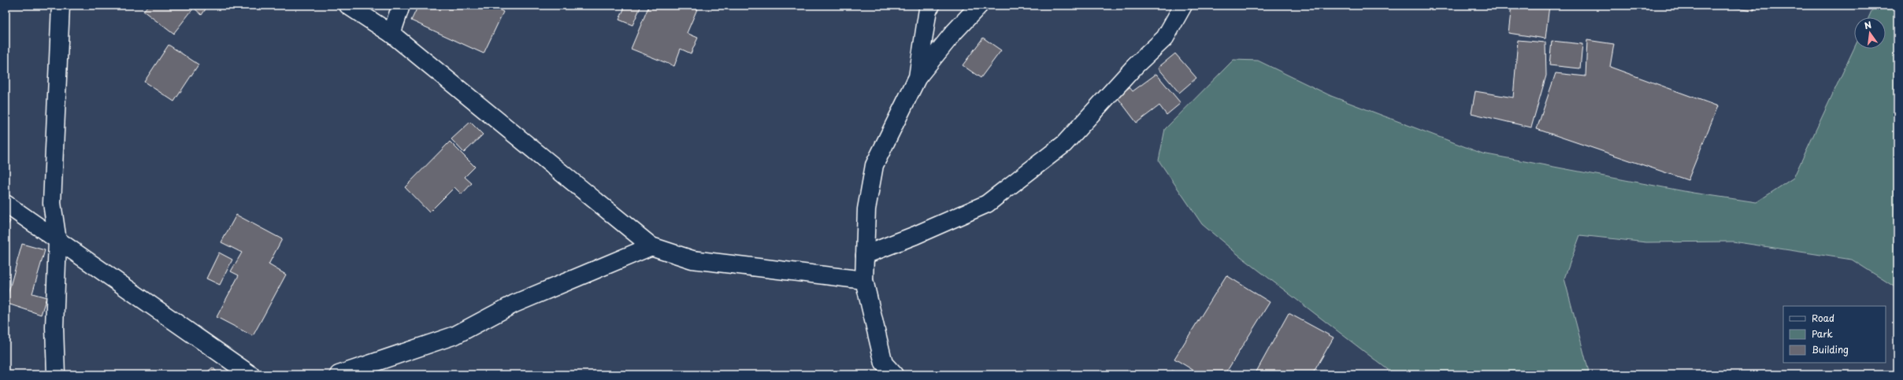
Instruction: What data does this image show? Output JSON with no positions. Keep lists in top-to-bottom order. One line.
{"legend":["Road","Park","Building"],"north":"top"}
